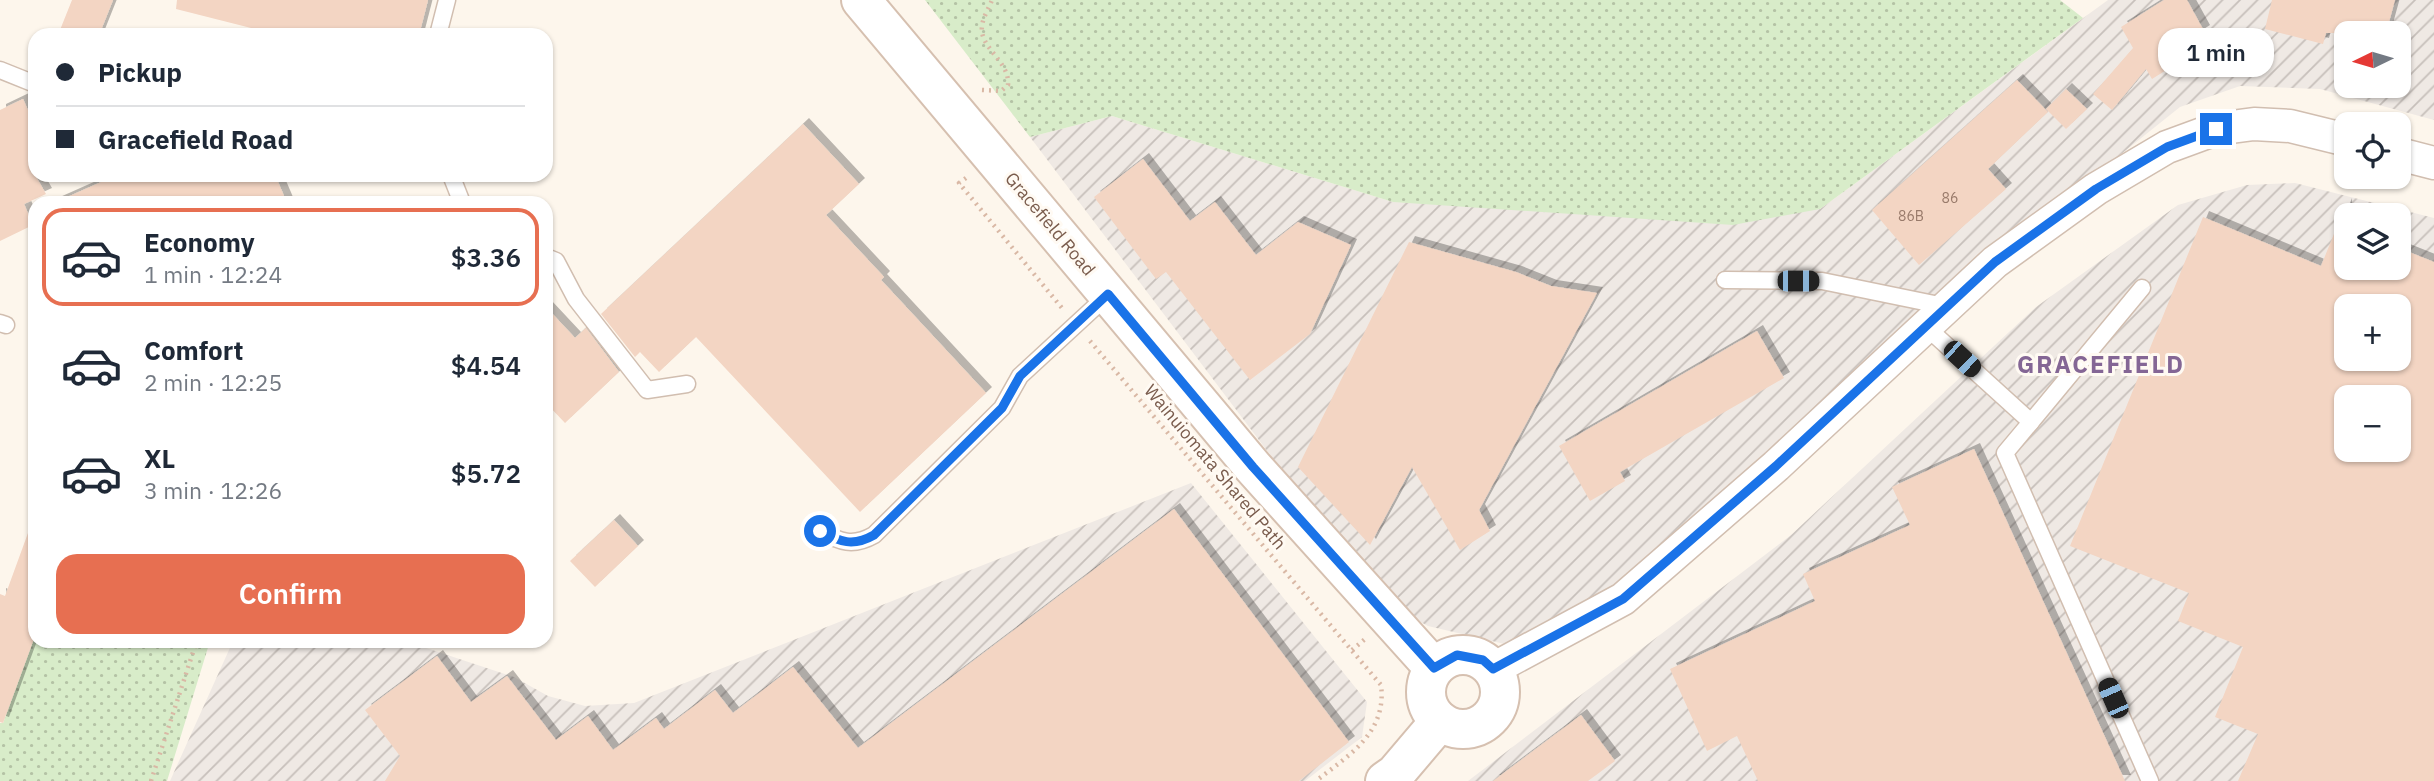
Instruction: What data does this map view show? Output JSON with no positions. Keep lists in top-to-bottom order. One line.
{"streets":{"main road":["Gracefield Road"],"path":["Wainuiomata Shared Path"]},"districts":["GRACEFIELD"],"house_numbers":["86","86B"],"north":"left","page":{"map_buttons":["+","−"],"bubble":"1 min","banner":["Pickup","Gracefield Road"],"list":[{"name":"Economy","note":"1 min · 12:24","value":"$3.36"},{"name":"Comfort","note":"2 min · 12:25","value":"$4.54"},{"name":"XL","note":"3 min · 12:26","value":"$5.72"}],"buttons":"Confirm"}}
